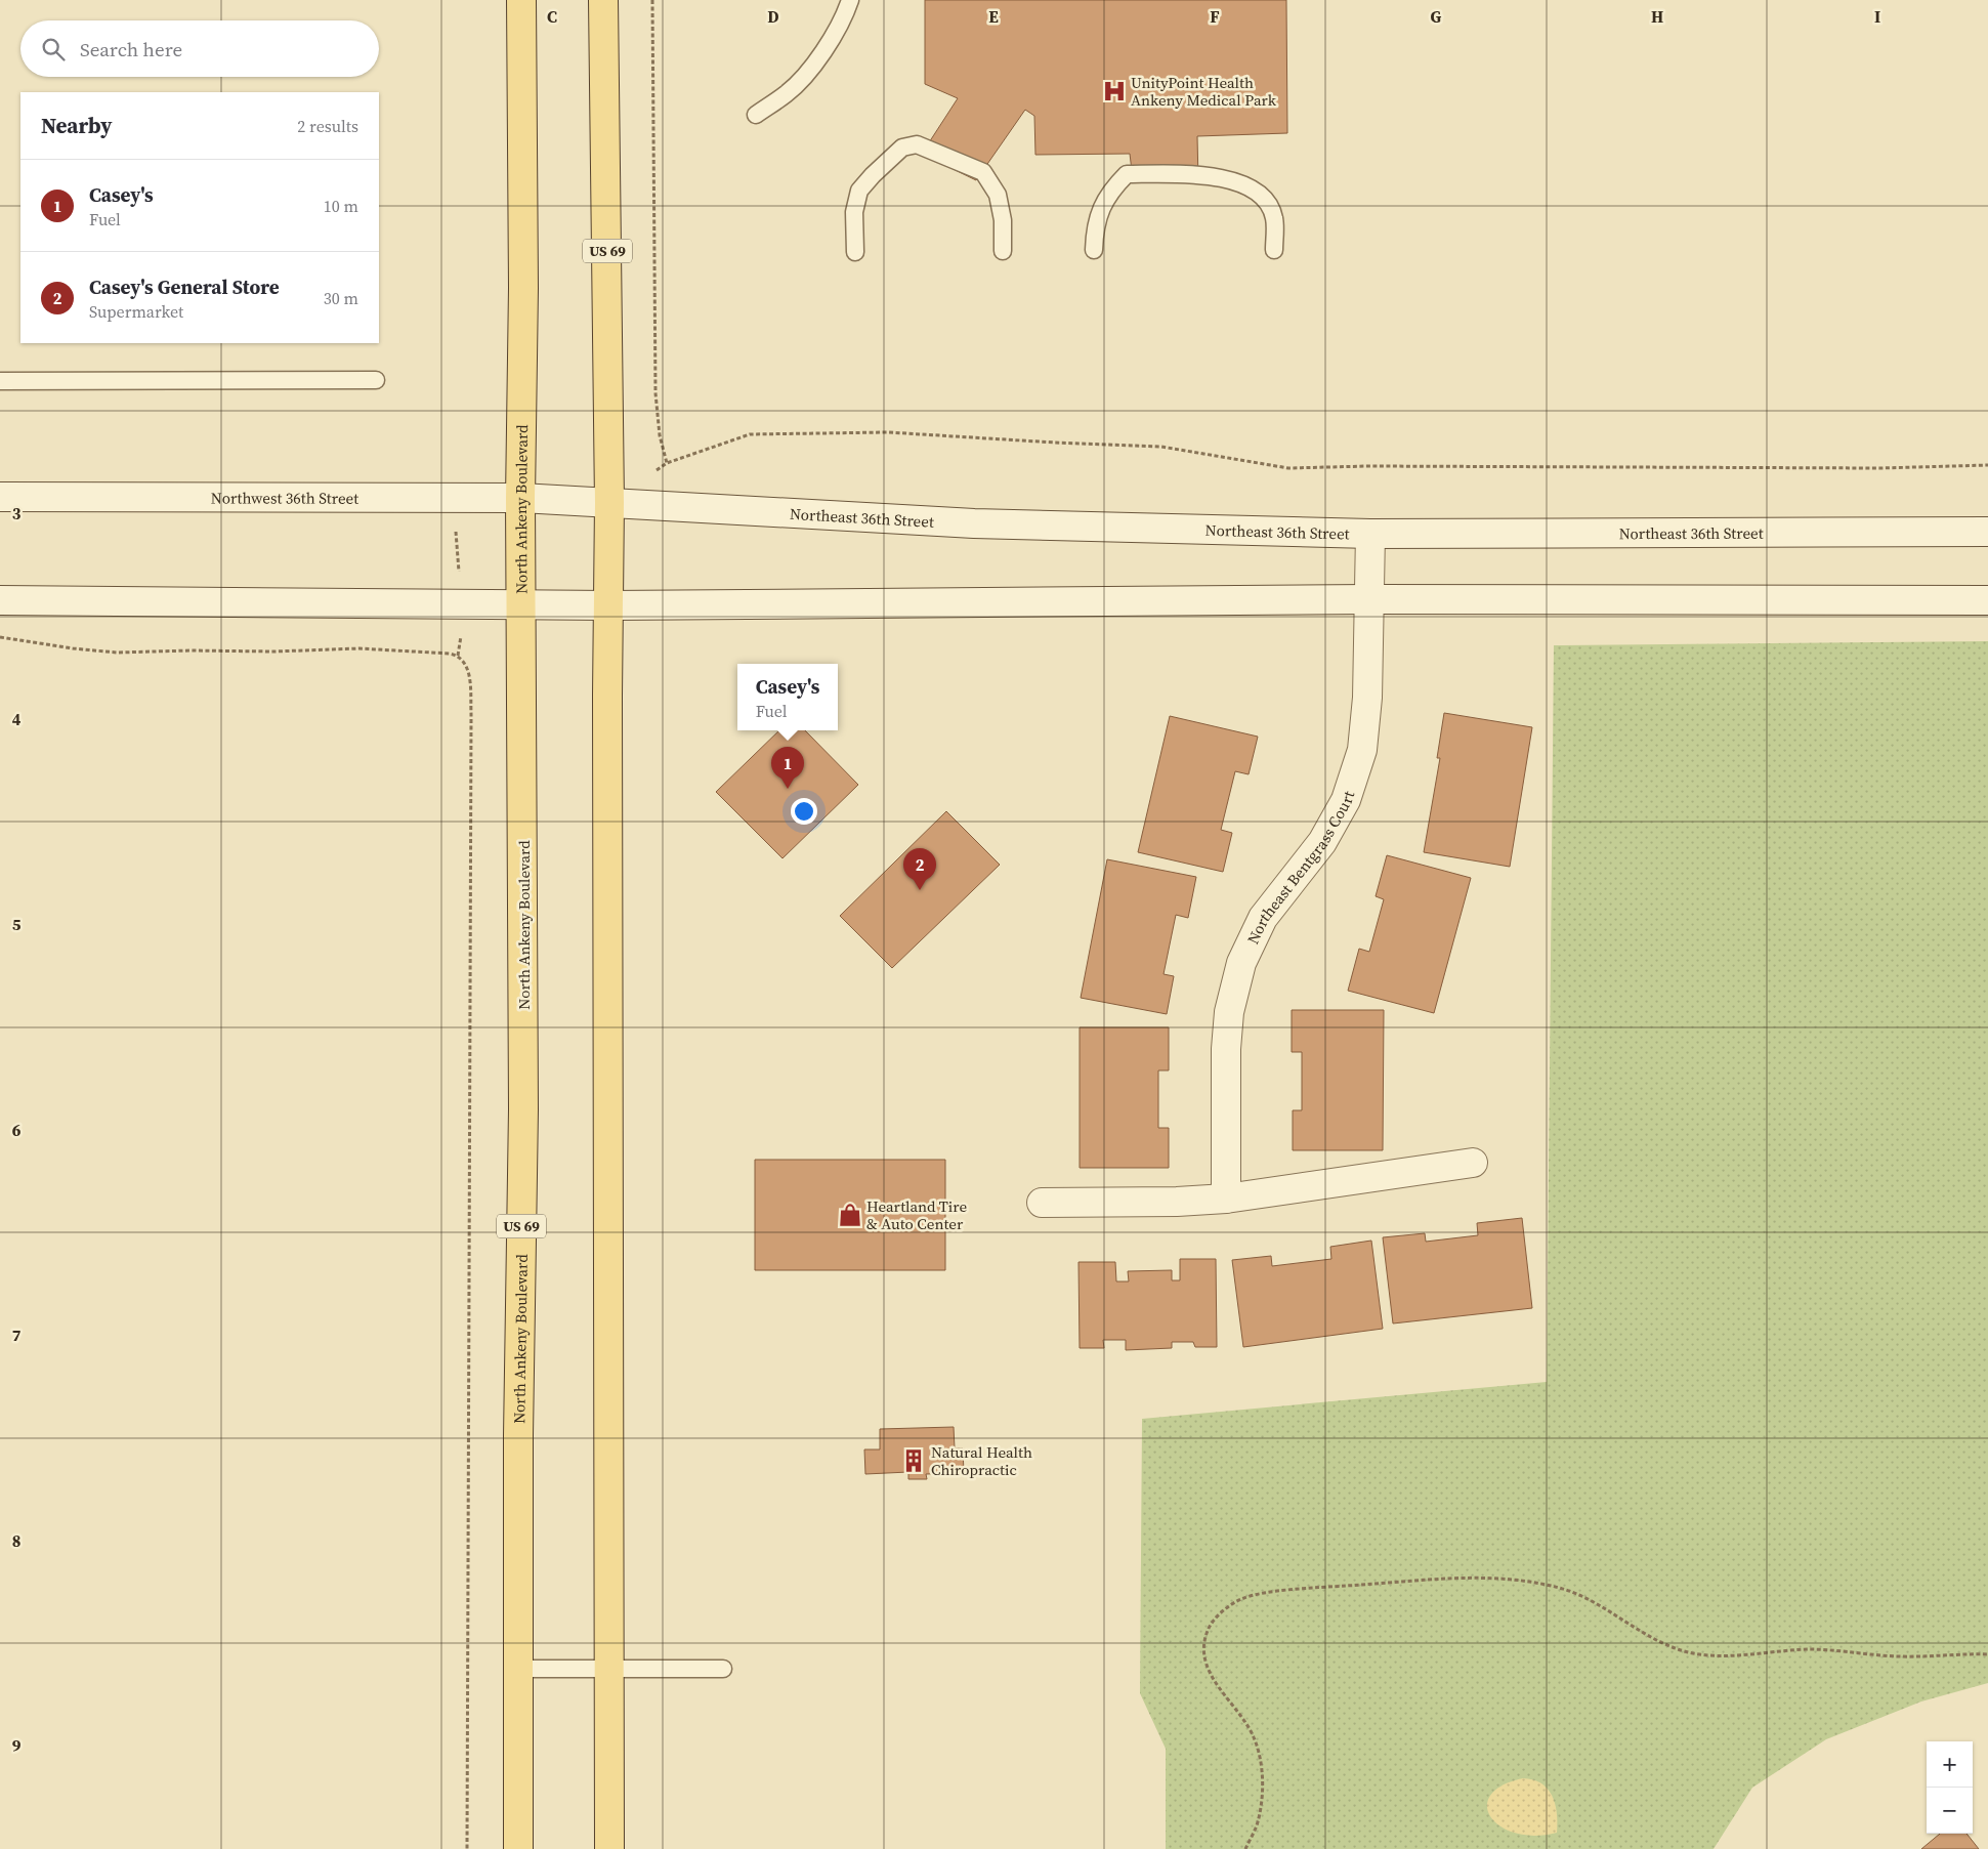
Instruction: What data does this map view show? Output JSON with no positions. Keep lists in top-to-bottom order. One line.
{"streets":{"main road":["US 69","Northwest 36th Street","North Ankeny Boulevard","Northeast 36th Street","Northeast Bentgrass Court"]},"crossings":[["US 69","Northeast 36th Street"],["Northwest 36th Street","North Ankeny Boulevard"],["Northwest 36th Street","Northeast 36th Street"],["Northeast 36th Street","Northeast Bentgrass Court"]],"places":{"hospital":["UnityPoint Health Ankeny Medical Park"],"shop":["Heartland Tire & Auto Center"],"building":["Natural Health Chiropractic"]},"page":{"search":"Search here","heading":["Nearby","2 results"],"list":[{"mark":"1","name":"Casey's","note":"Fuel","value":"10 m"},{"mark":"2","name":"Casey's General Store","note":"Supermarket","value":"30 m"}],"popup":["Casey's","Fuel"],"pins":["1","2"],"map_buttons":["+","−"]},"grid":{"columns":["C","D","E","F","G","H","I"],"rows":["3","4","5","6","7","8","9"]}}
